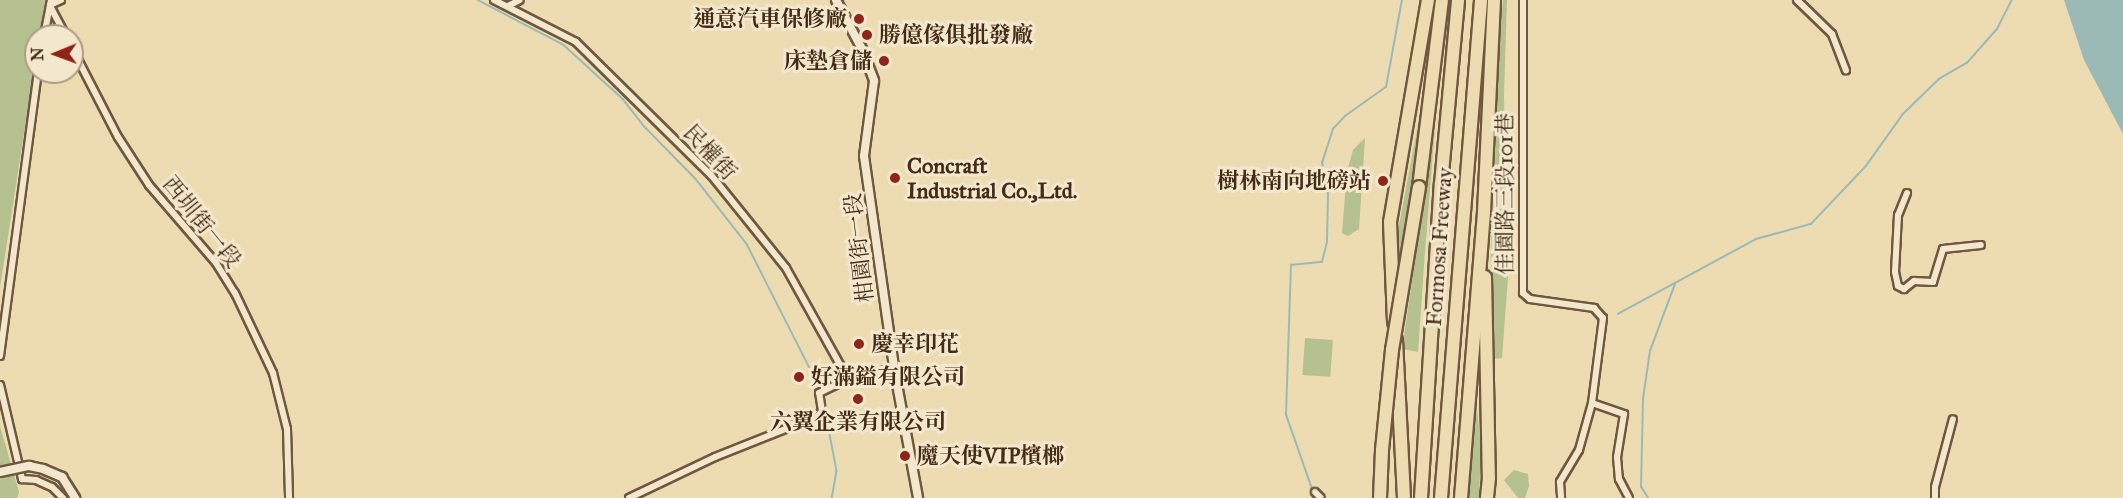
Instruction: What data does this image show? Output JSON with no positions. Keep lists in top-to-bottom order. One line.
{"streets":{"highway":["Formosa Freeway"],"street":["民權街","佳園路三段101巷","西圳街一段","柑園街一段"]},"places":["通意汽車保修廠","勝億傢俱批發廠","床墊倉儲","Concraft Industrial Co.,Ltd.","樹林南向地磅站","慶幸印花","好滿鎰有限公司","六翼企業有限公司","魔天使VIP檳榔"],"north":"left"}
